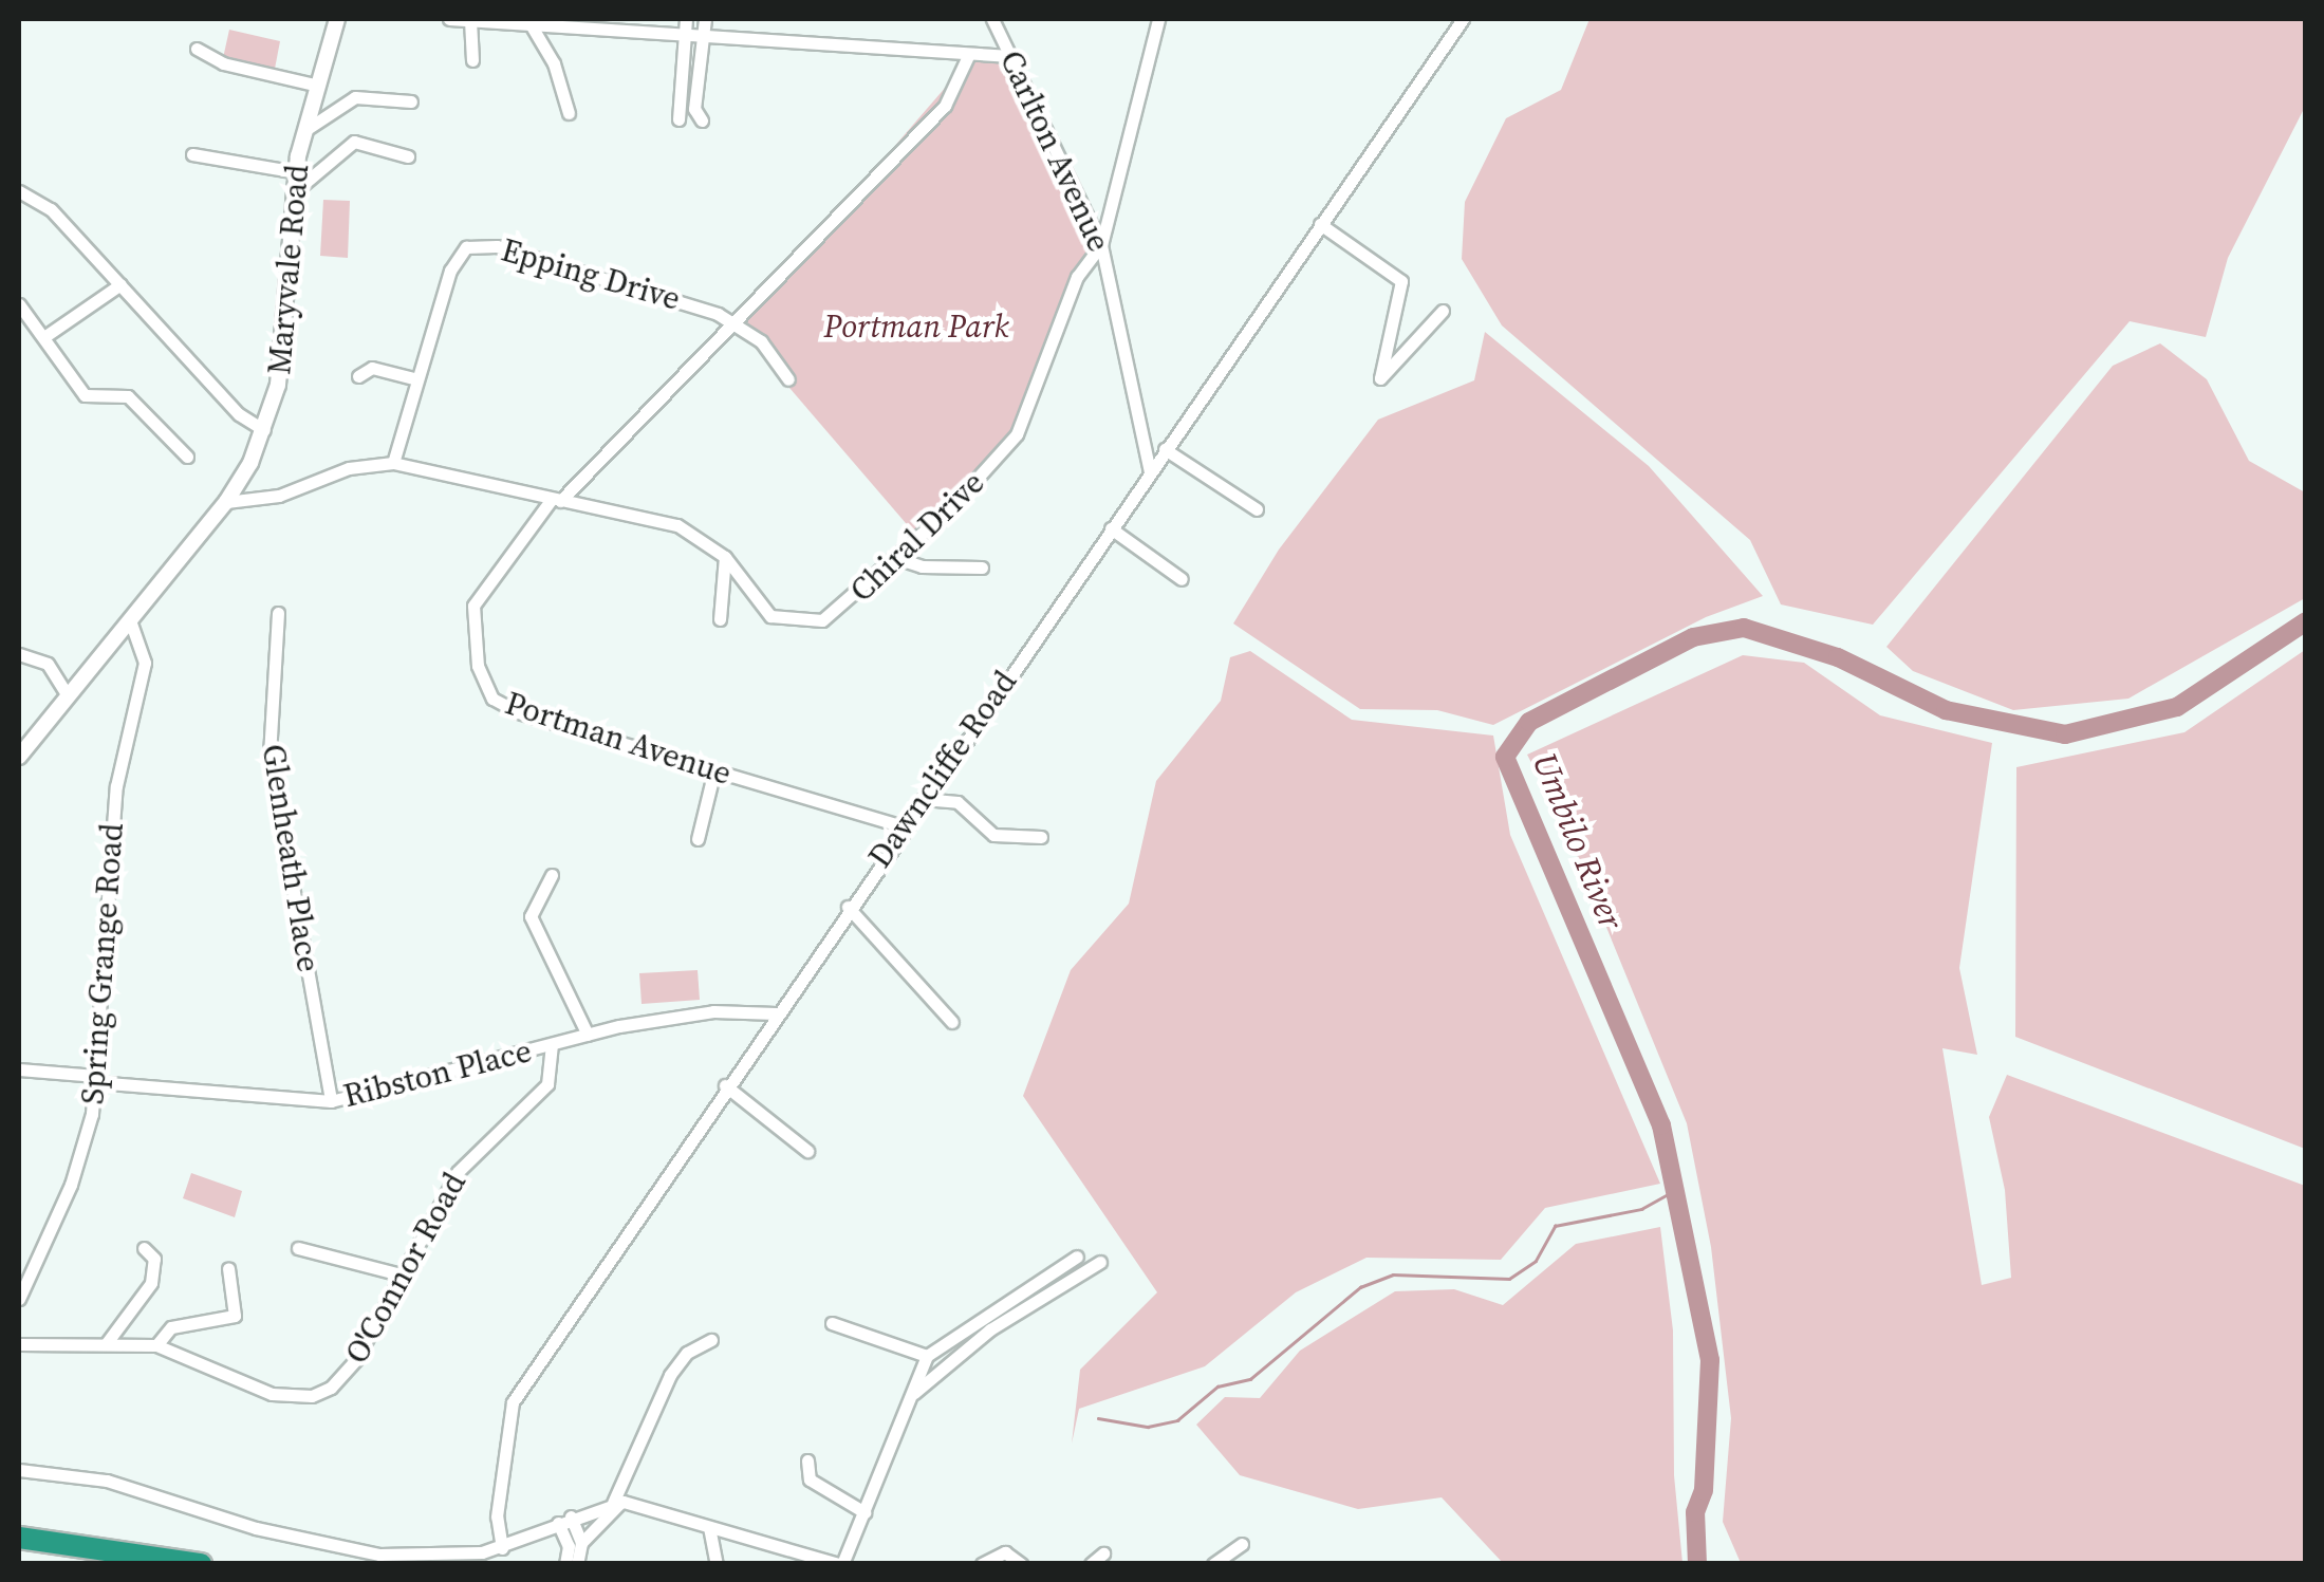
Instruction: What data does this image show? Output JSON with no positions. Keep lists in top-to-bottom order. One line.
{"streets":{"street":["Carlton Avenue","Maryvale Road","Epping Drive","Chiral Drive","Portman Avenue","Dawncliffe Road","Glenheath Place","Spring Grange Road","Ribston Place","O'Connor Road"]},"crossings":[["Carlton Avenue","Chiral Drive"],["Carlton Avenue","Dawncliffe Road"],["Maryvale Road","Chiral Drive"],["Maryvale Road","Spring Grange Road"],["Epping Drive","Chiral Drive"],["Epping Drive","Portman Avenue"],["Chiral Drive","Portman Avenue"],["Portman Avenue","Dawncliffe Road"],["Dawncliffe Road","Ribston Place"],["Glenheath Place","Ribston Place"],["Spring Grange Road","Ribston Place"],["Ribston Place","O'Connor Road"]],"water":["Umbilo River"],"parks":["Portman Park"]}
